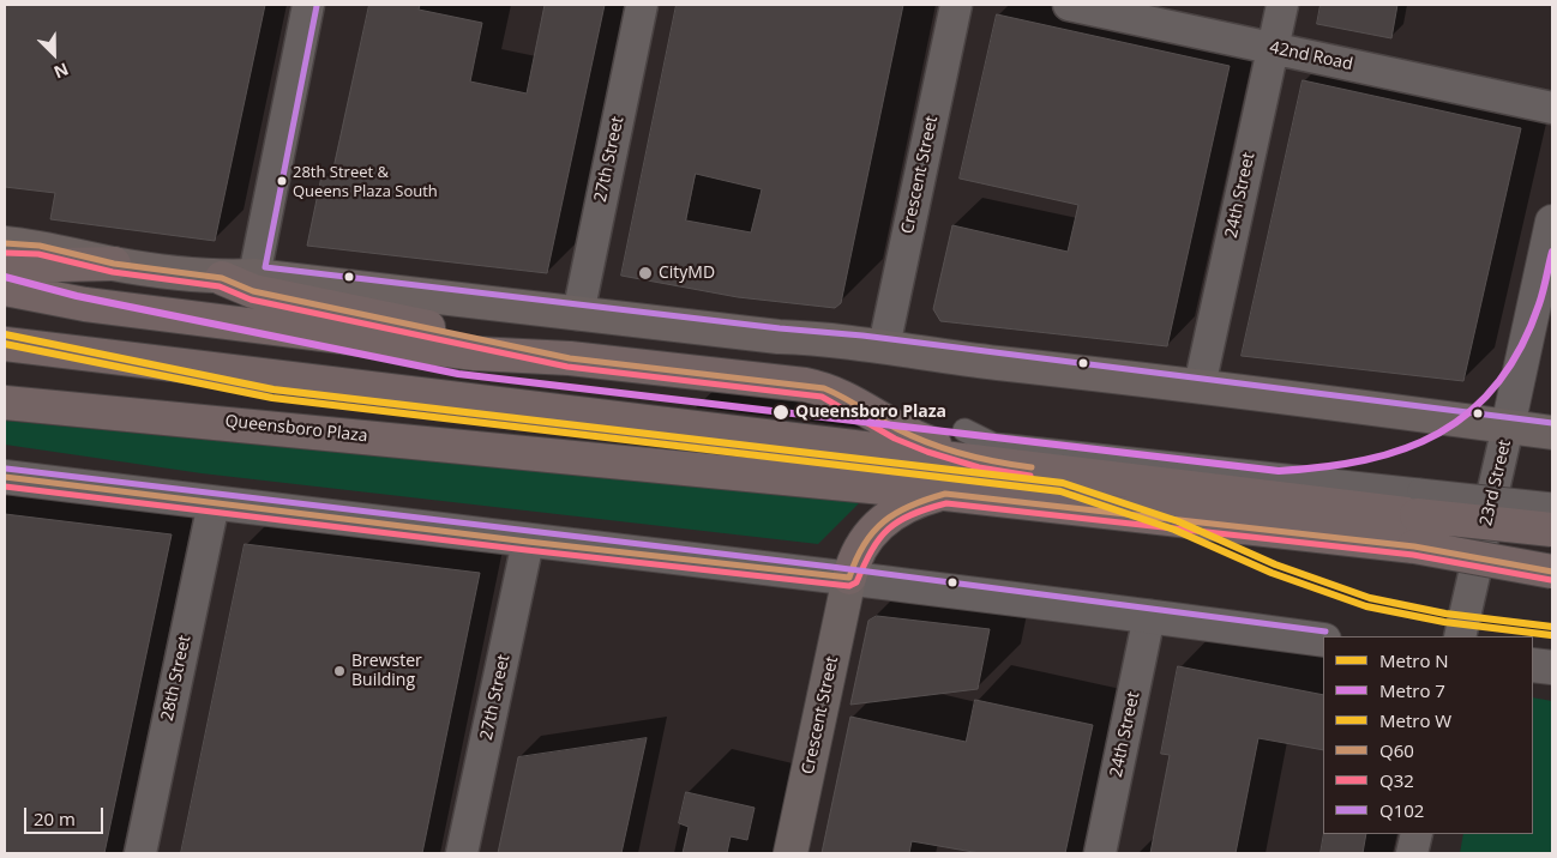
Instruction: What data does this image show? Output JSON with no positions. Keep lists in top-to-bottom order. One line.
{"streets":{"highway":["Queensboro Plaza"],"main road":["Crescent Street"],"street":["42nd Road","27th Street","24th Street","23rd Street","28th Street"]},"crossings":[["42nd Road","24th Street"]],"places":["28th Street & Queens Plaza South","CityMD","Queensboro Plaza","Brewster Building"],"lines":["transit line Q102","transit line Q60","metro line 7","transit line Q32","metro line N","metro line W"],"legend":["Metro N","Metro 7","Metro W","Q60","Q32","Q102"],"scale_bar":"20 m","north":"bottom right"}
